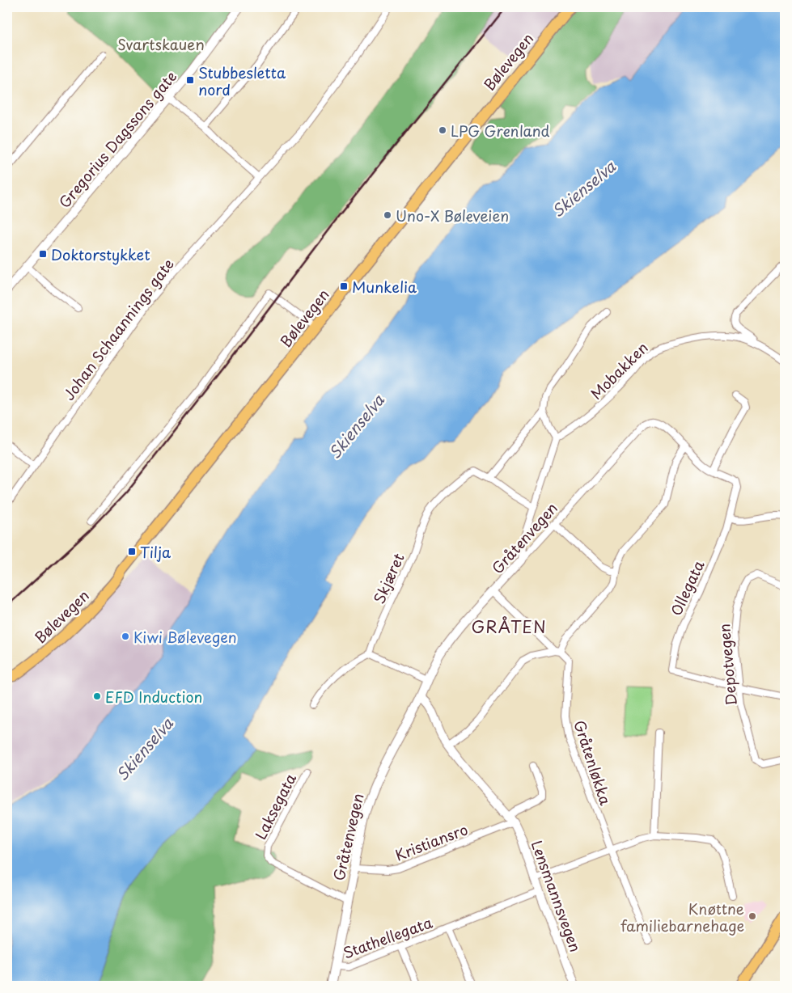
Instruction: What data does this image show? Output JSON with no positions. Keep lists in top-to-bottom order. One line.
{"streets":{"main road":["Bølevegen"],"street":["Gregorius Dagssons gate","Johan Schaannings gate","Mobakken","Gråtenvegen","Skjæret","Ollegata","Depotvegen","Gråtenløkka","Laksegata","Kristiansro","Lensmannsvegen","Stathellegata"]},"crossings":[["Gråtenvegen","Gråtenløkka"],["Gråtenvegen","Laksegata"],["Gråtenvegen","Kristiansro"],["Gråtenvegen","Lensmannsvegen"],["Gråtenvegen","Stathellegata"],["Ollegata","Depotvegen"],["Kristiansro","Lensmannsvegen"],["Lensmannsvegen","Stathellegata"]],"districts":["GRÅTEN"],"water":["Skienselva"],"parks":["Svartskauen"],"places":{"transit":["Stubbesletta nord","Doktorstykket","Munkelia","Tilja"],"other":["LPG Grenland","Uno-X Bøleveien","Kiwi Bølevegen","EFD Induction","Knøttne familiebarnehage"]}}
